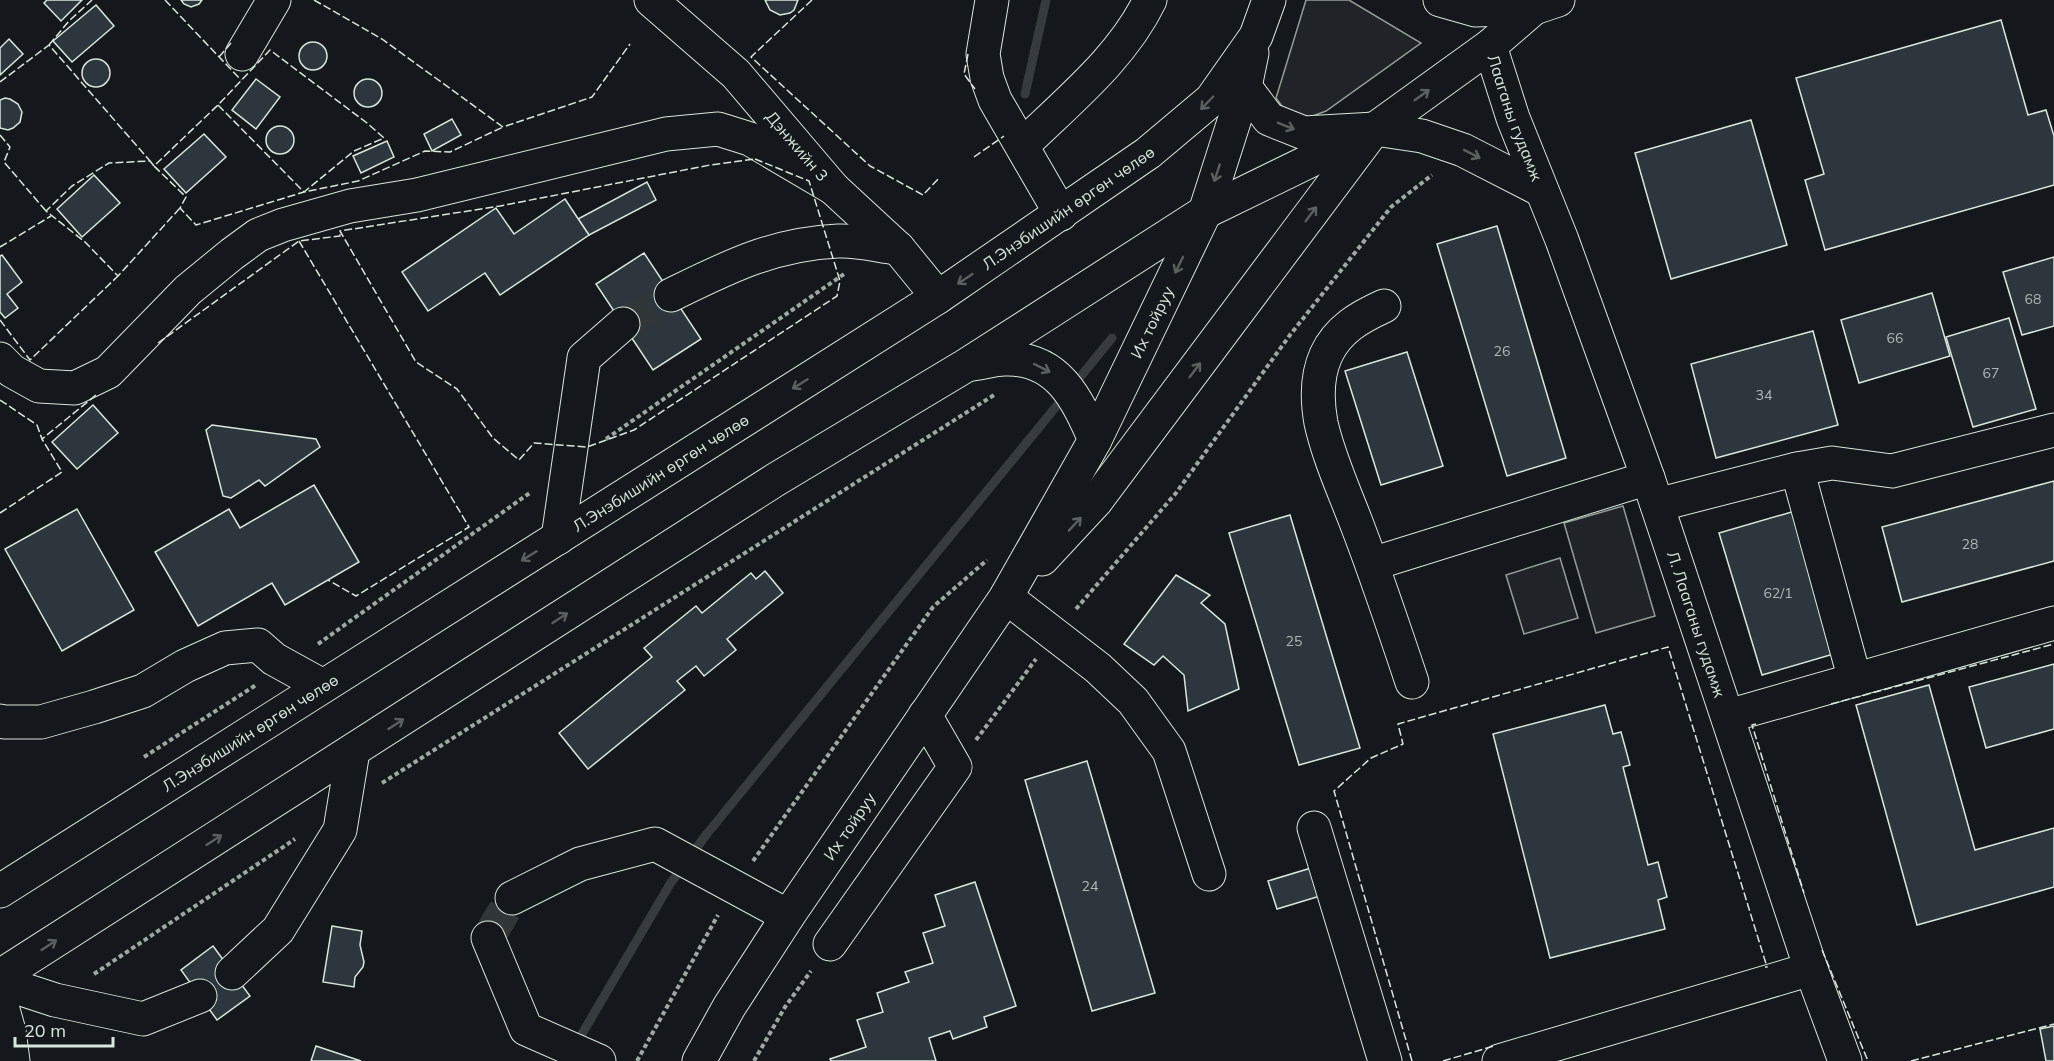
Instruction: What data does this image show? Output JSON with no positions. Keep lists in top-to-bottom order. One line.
{"streets":{"main road":["Лааганы гудамж","Дэнжийн 3","Л.Энэбишийн өргөн чөлөө","Их тойруу","Л. Лааганы гудамж"]},"crossings":[["Лааганы гудамж","Их тойруу"],["Лааганы гудамж","Л. Лааганы гудамж"],["Дэнжийн 3","Л.Энэбишийн өргөн чөлөө"]],"house_numbers":["68","66","26","67","34","28","62/1","25","24"],"scale_bar":"20 m"}
